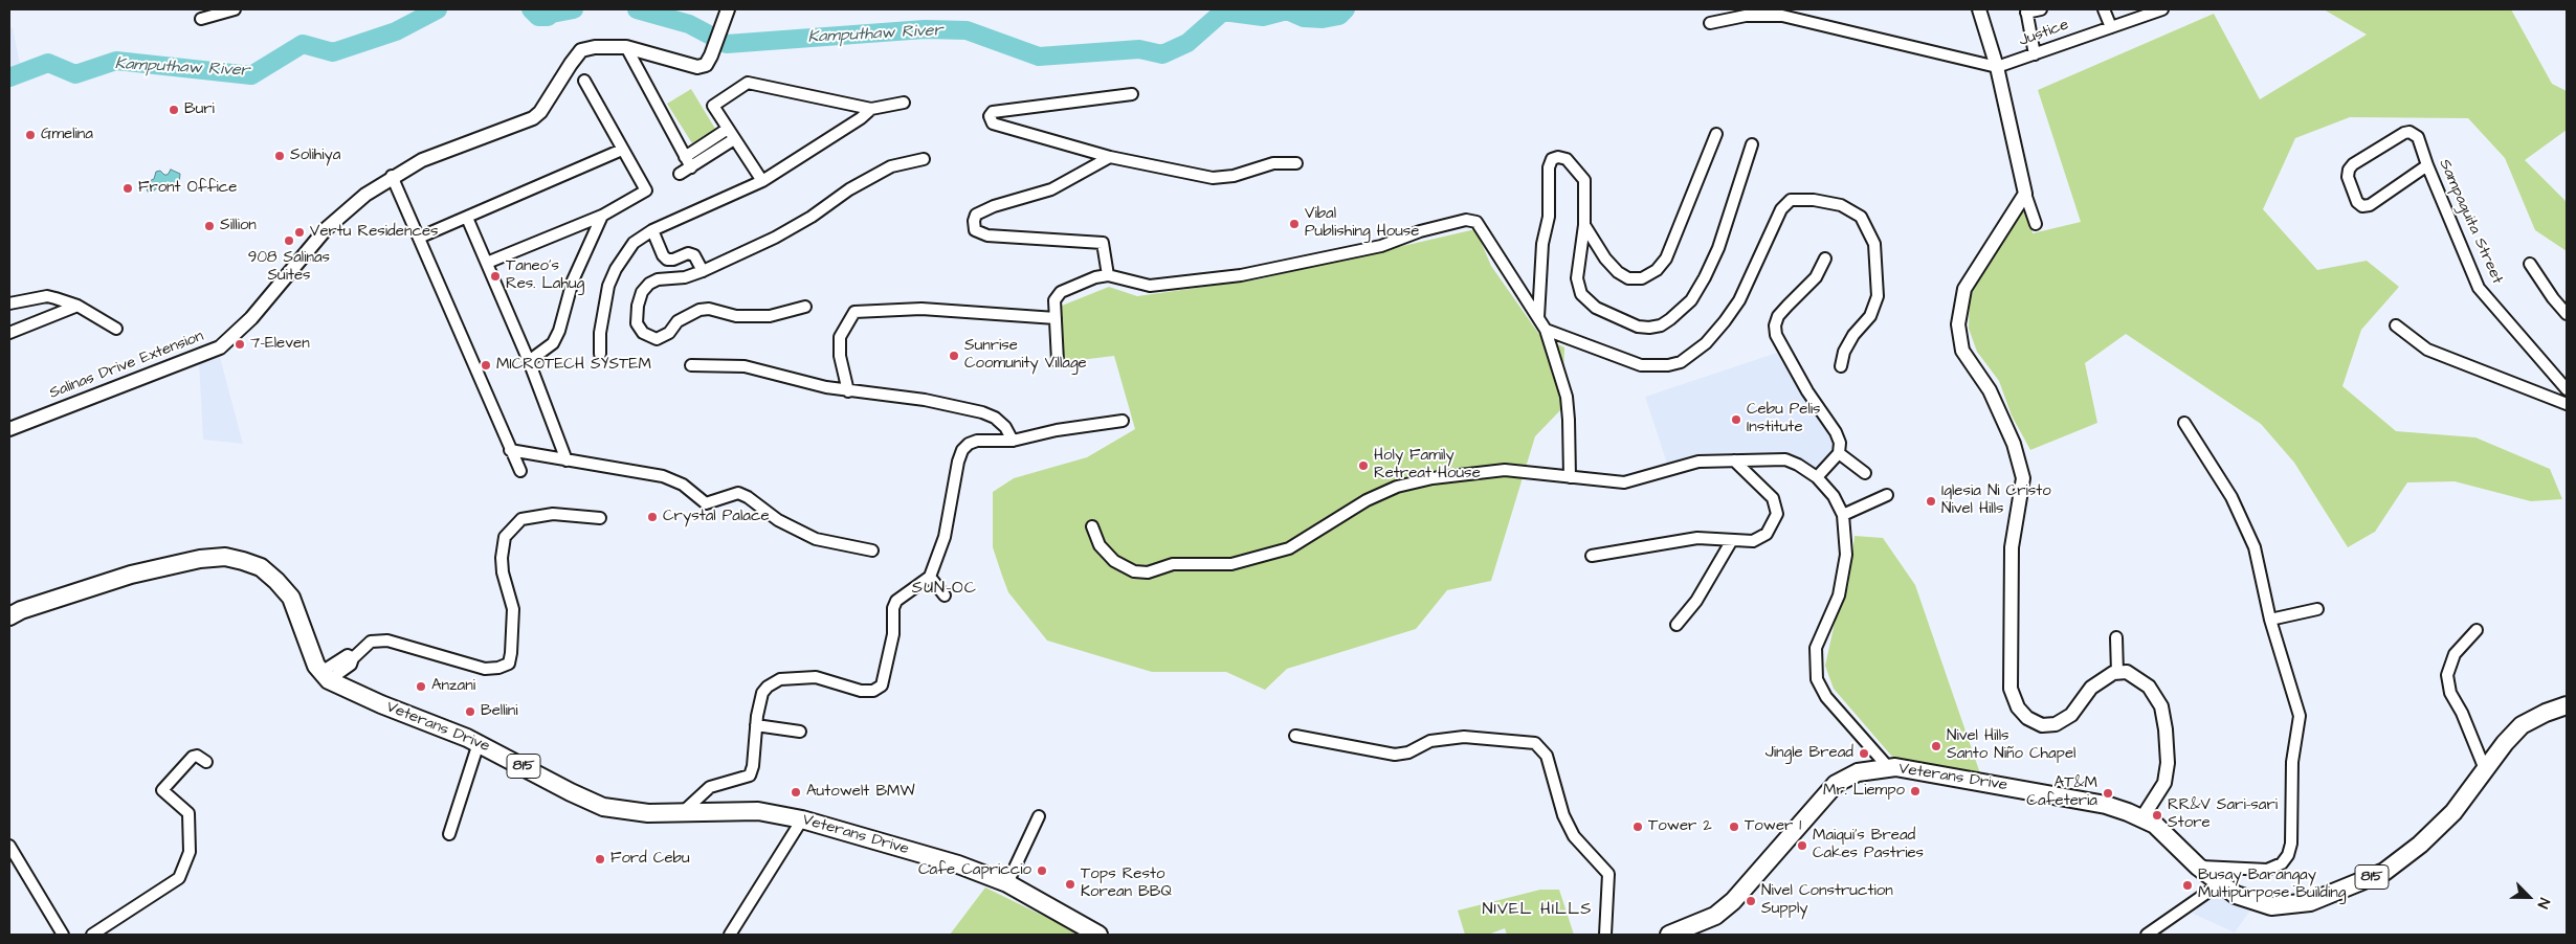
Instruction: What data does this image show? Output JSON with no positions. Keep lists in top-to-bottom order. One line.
{"streets":{"main road":["Veterans Drive","815"],"street":["Justice","Sampaguita Street","Salinas Drive Extension"]},"crossings":[["Veterans Drive","815"]],"districts":["SUN-OC","NIVEL HILLS"],"water":["Kamputhaw River"],"places":["Buri","Gmelina","Solihiya","Front Office","Vibal Publishing House","Sillion","Vertu Residences","908 Salinas Suites","Taneo's Res. Lahug","7-Eleven","Sunrise Coomunity Village","MICROTECH SYSTEM","Cebu Pelis Institute","Holy Family Retreat House","Iglesia Ni Cristo Nivel Hills","Crystal Palace","Anzani","Bellini","Nivel Hills Santo Niño Chapel","Jingle Bread","Mr. Liempo","Autowelt BMW","AT&M Cafeteria","RR&V Sari-sari Store","Tower 2","Tower 1","Maiqui's Bread Cakes Pastries","Ford Cebu","Cafe Capriccio","Tops Resto Korean BBQ","Busay Barangay Multipurpose Building","Nivel Construction Supply"],"north":"bottom right"}
